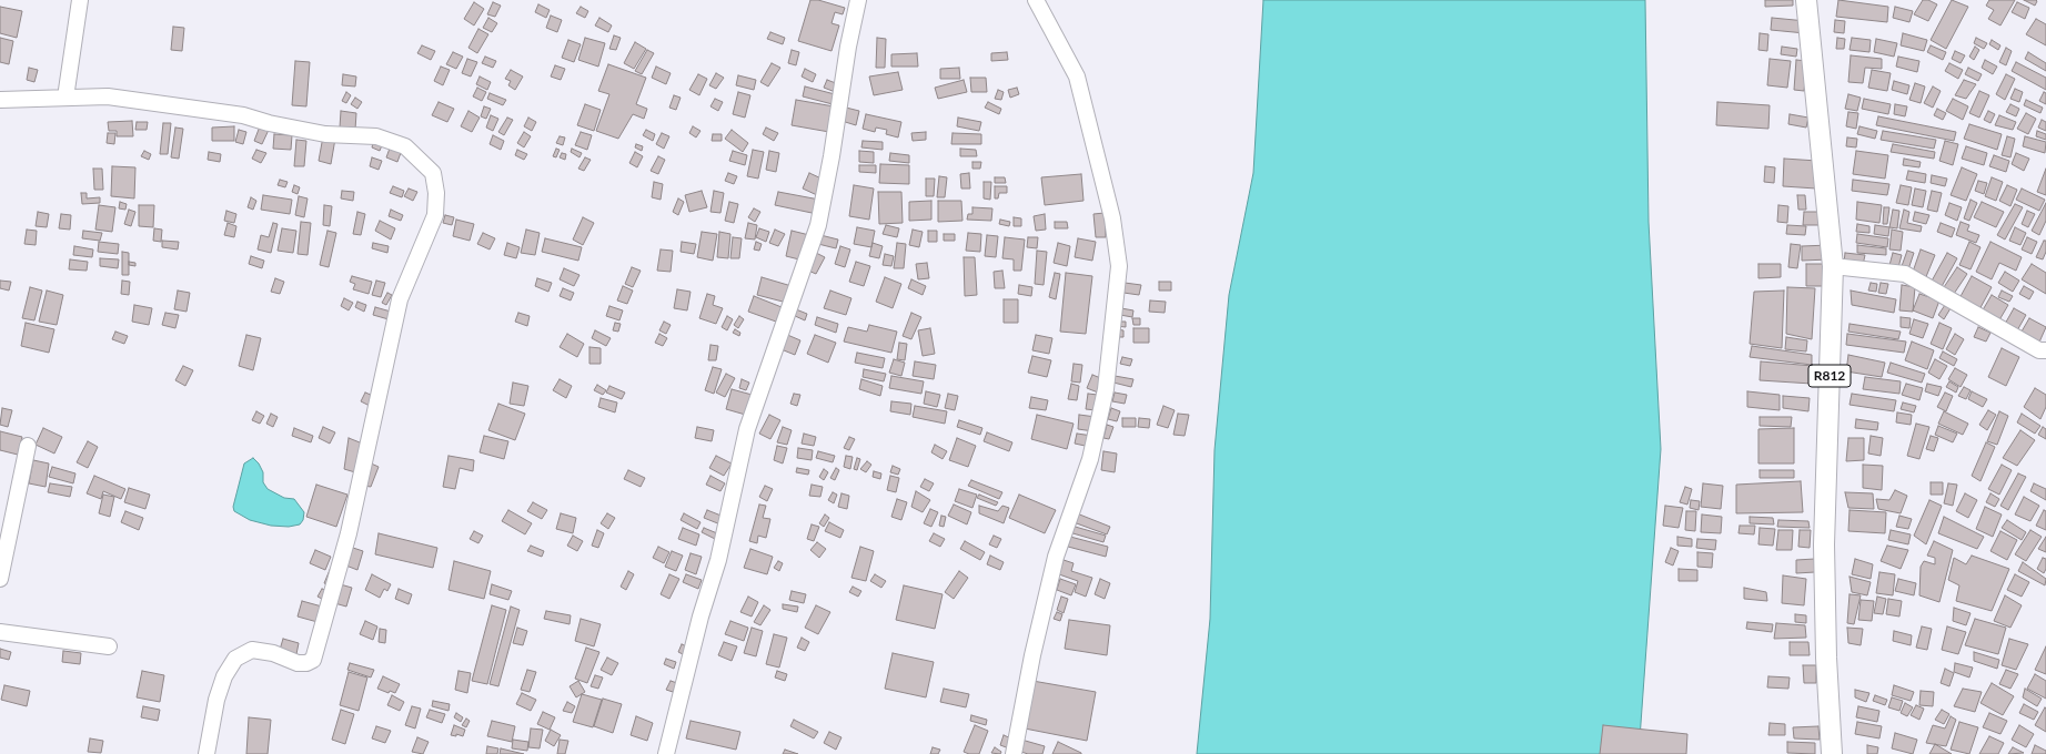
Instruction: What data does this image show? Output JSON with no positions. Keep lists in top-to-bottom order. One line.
{"streets":{"main road":["R812"]}}
